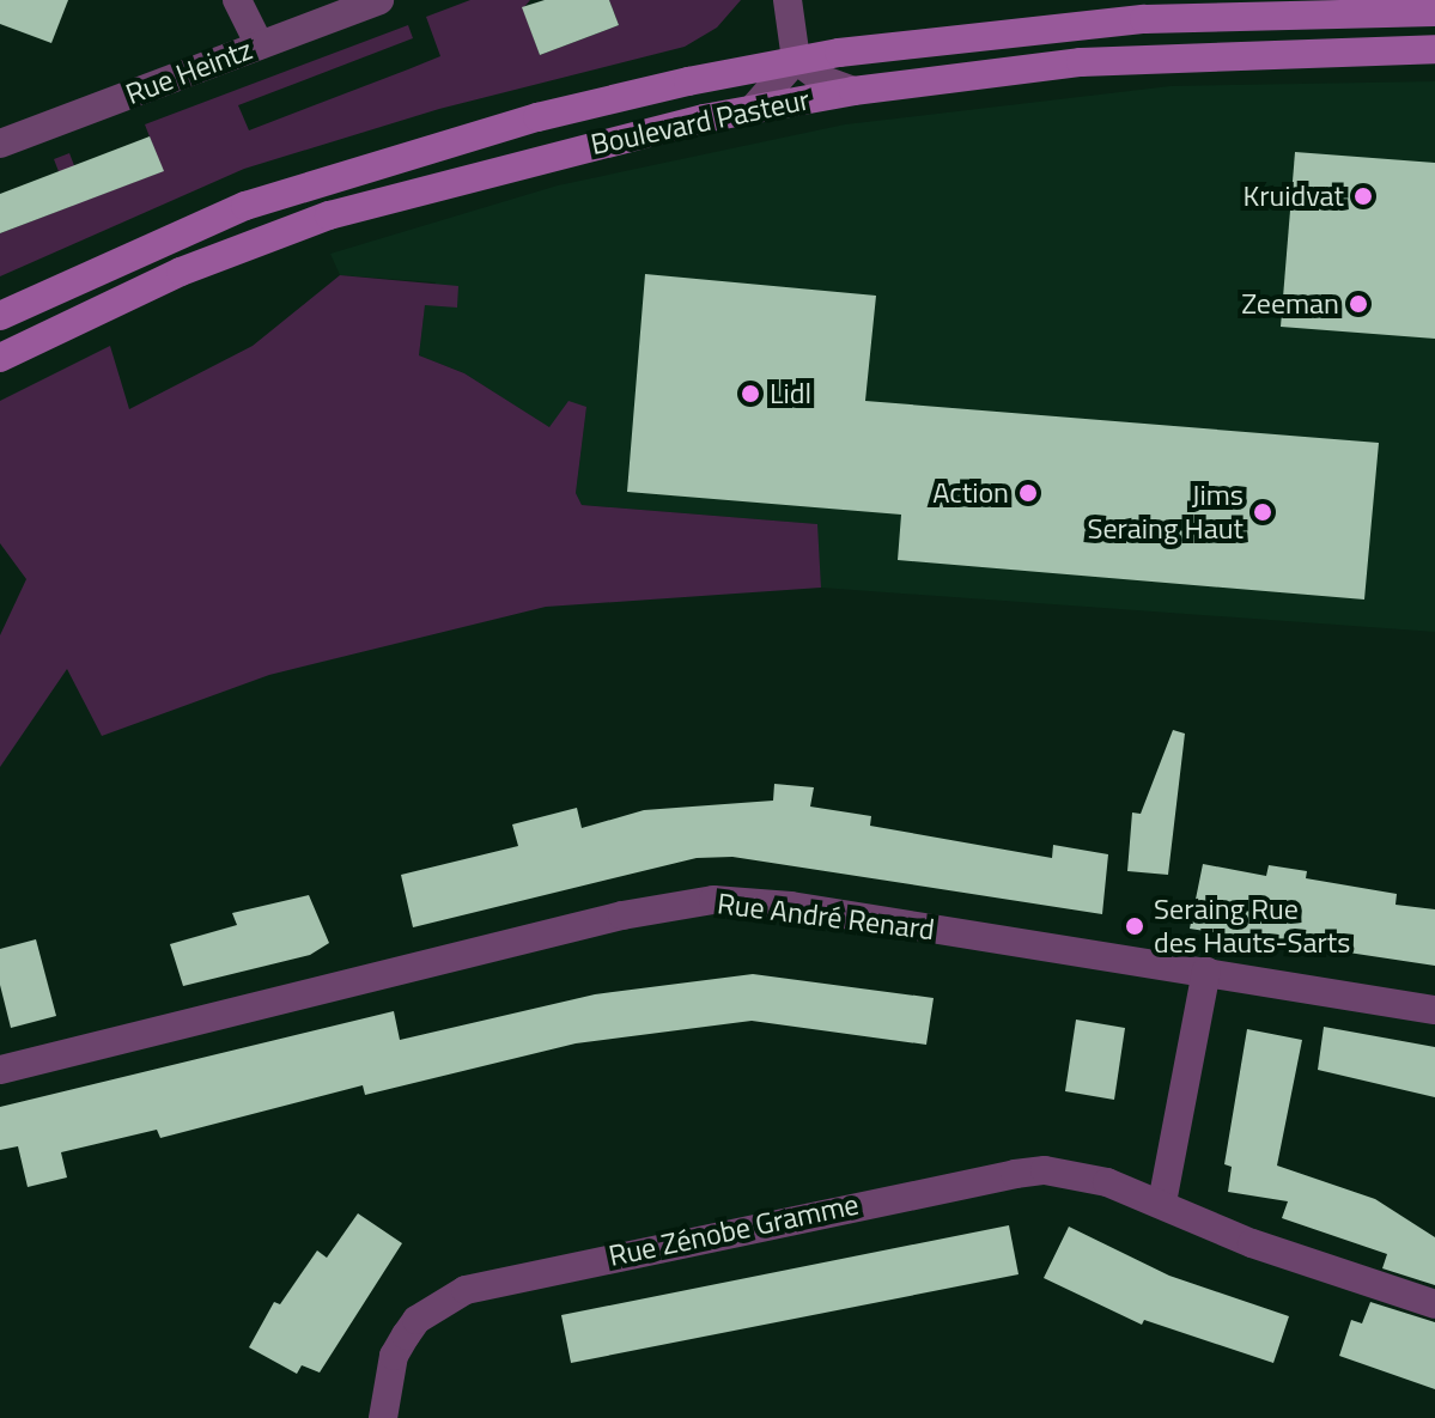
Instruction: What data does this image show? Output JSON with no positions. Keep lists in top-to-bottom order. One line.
{"streets":{"street":["Rue Heintz","Boulevard Pasteur","Rue André Renard","Rue Zénobe Gramme"]},"places":["Kruidvat","Zeeman","Lidl","Action","Jims Seraing Haut","Seraing Rue des Hauts-Sarts"]}
